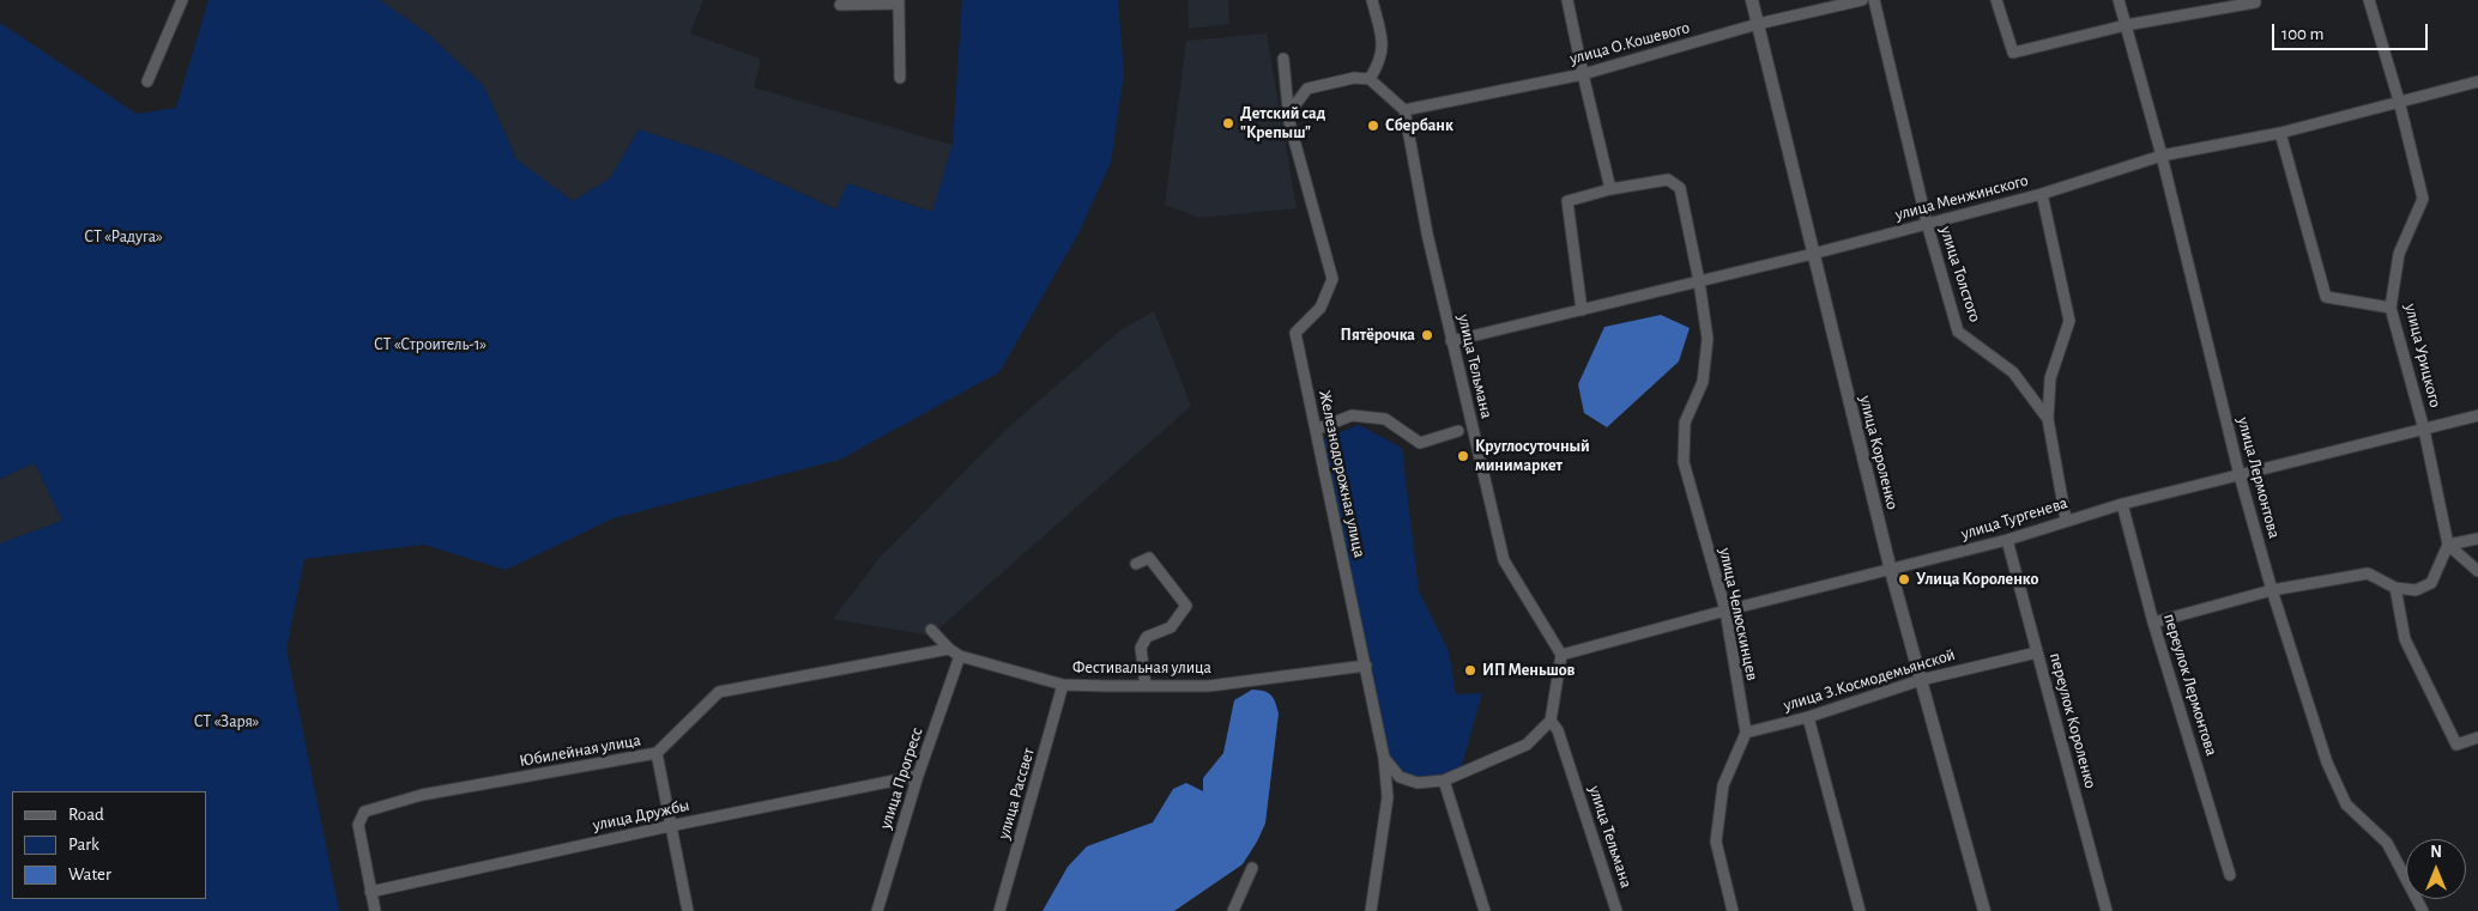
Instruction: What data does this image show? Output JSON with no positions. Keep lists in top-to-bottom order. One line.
{"streets":{"street":["улица О.Кошевого","улица Менжинского","улица Толстого","улица Урицкого","улица Тельмана","улица Короленко","Железнодорожная улица","улица Лермонтова","улица Тургенева","улица Челюскинцев","Фестивальная улица","улица З.Космодемьянской","переулок Лермонтова","переулок Короленко","Юбилейная улица","улица Прогресс","улица Рассвет","улица Дружбы"]},"crossings":[["улица О.Кошевого","улица Тельмана"],["улица О.Кошевого","улица Короленко"],["улица Менжинского","улица Толстого"],["улица Менжинского","улица Урицкого"],["улица Менжинского","улица Тельмана"],["улица Менжинского","улица Короленко"],["улица Менжинского","улица Лермонтова"],["улица Менжинского","улица Челюскинцев"],["улица Толстого","улица Тургенева"],["улица Урицкого","улица Тургенева"],["улица Тельмана","улица Тургенева"],["улица Короленко","улица Тургенева"],["улица Короленко","улица З.Космодемьянской"],["Железнодорожная улица","Фестивальная улица"],["улица Лермонтова","улица Тургенева"],["улица Тургенева","улица Челюскинцев"],["улица Тургенева","переулок Лермонтова"],["улица Тургенева","переулок Короленко"],["улица Челюскинцев","улица З.Космодемьянской"],["Фестивальная улица","Юбилейная улица"],["Фестивальная улица","улица Прогресс"],["Фестивальная улица","улица Рассвет"],["улица З.Космодемьянской","переулок Короленко"],["Юбилейная улица","улица Дружбы"],["улица Прогресс","улица Дружбы"]],"parks":["СТ «Радуга»","СТ «Строитель-1»","СТ «Заря»"],"places":["Детский сад \"Крепыш\"","Сбербанк","Пятёрочка","Круглосуточный минимаркет","Улица Короленко","ИП Меньшов"],"legend":["Road","Park","Water"],"scale_bar":"100 m","north":"top"}
